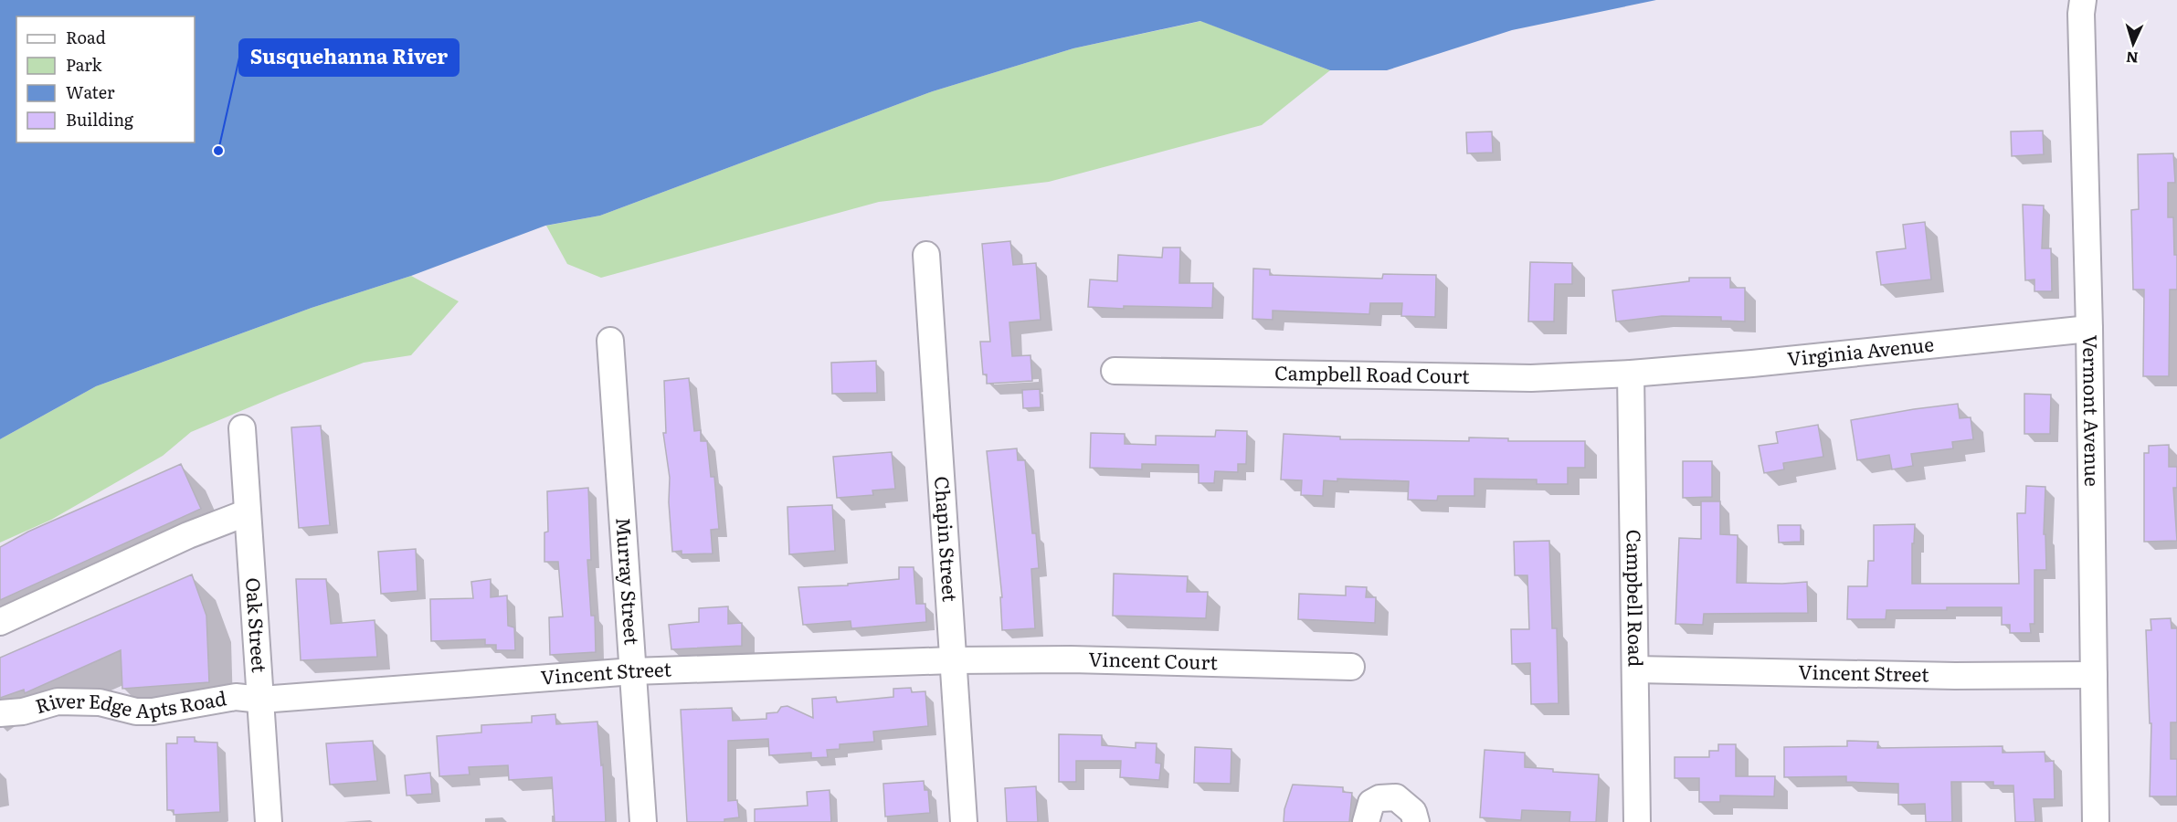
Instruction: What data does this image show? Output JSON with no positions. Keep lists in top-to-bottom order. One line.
{"streets":{"street":["Virginia Avenue","Campbell Road Court","Vermont Avenue","Chapin Street","Murray Street","Campbell Road","Oak Street","Vincent Court","Vincent Street","River Edge Apts Road"]},"crossings":[["Virginia Avenue","Campbell Road Court"],["Virginia Avenue","Vermont Avenue"],["Virginia Avenue","Campbell Road"],["Campbell Road Court","Campbell Road"],["Vermont Avenue","Vincent Street"],["Chapin Street","Vincent Court"],["Chapin Street","Vincent Street"],["Murray Street","Vincent Street"],["Campbell Road","Vincent Street"],["Oak Street","Vincent Street"],["Oak Street","River Edge Apts Road"],["Vincent Court","Vincent Street"],["Vincent Street","River Edge Apts Road"]],"places":["Susquehanna River"],"legend":["Road","Park","Water","Building"],"north":"bottom"}
